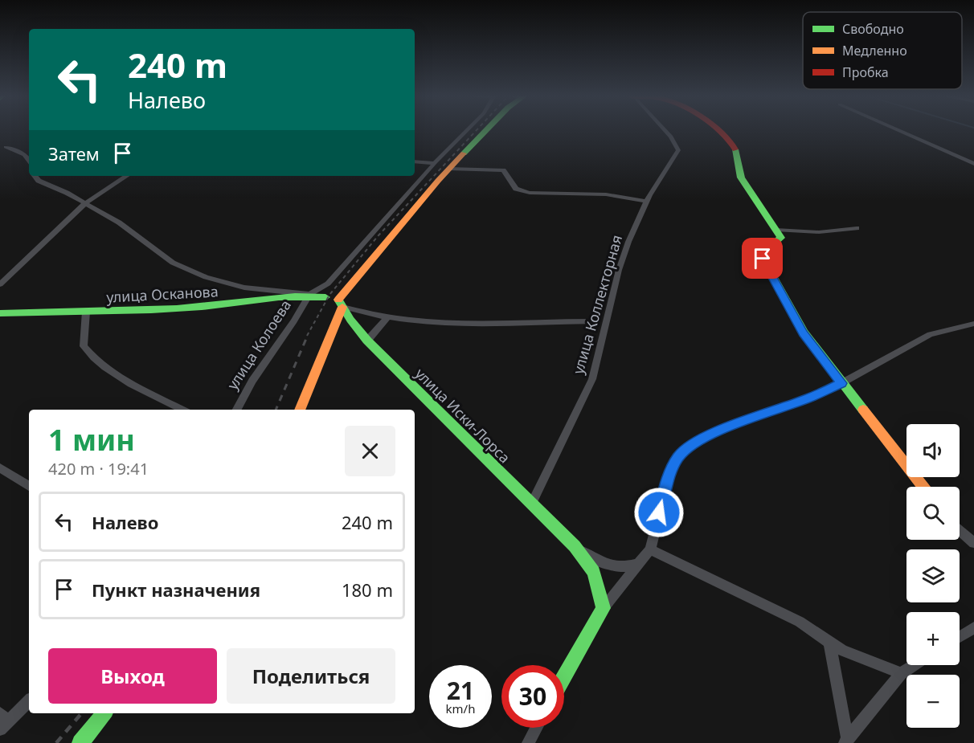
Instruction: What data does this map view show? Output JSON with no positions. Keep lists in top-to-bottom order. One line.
{"streets":{"street":["улица Осканова","улица Коллекторная","улица Колоева","улица Иски-Лорса"]},"crossings":[["улица Осканова","улица Колоева"],["улица Осканова","улица Иски-Лорса"],["улица Коллекторная","улица Иски-Лорса"]],"legend":["Свободно","Медленно","Пробка"],"page":{"turn":["240 m","Налево"],"then":"Затем","heading":["1 мин","420 m · 19:41"],"map_buttons":["+","−"],"list":[{"name":"Налево","value":"240 m"},{"name":"Пункт назначения","value":"180 m"}],"buttons":["Выход","Поделиться"],"speed":"21 km/h","limit":"30"}}
